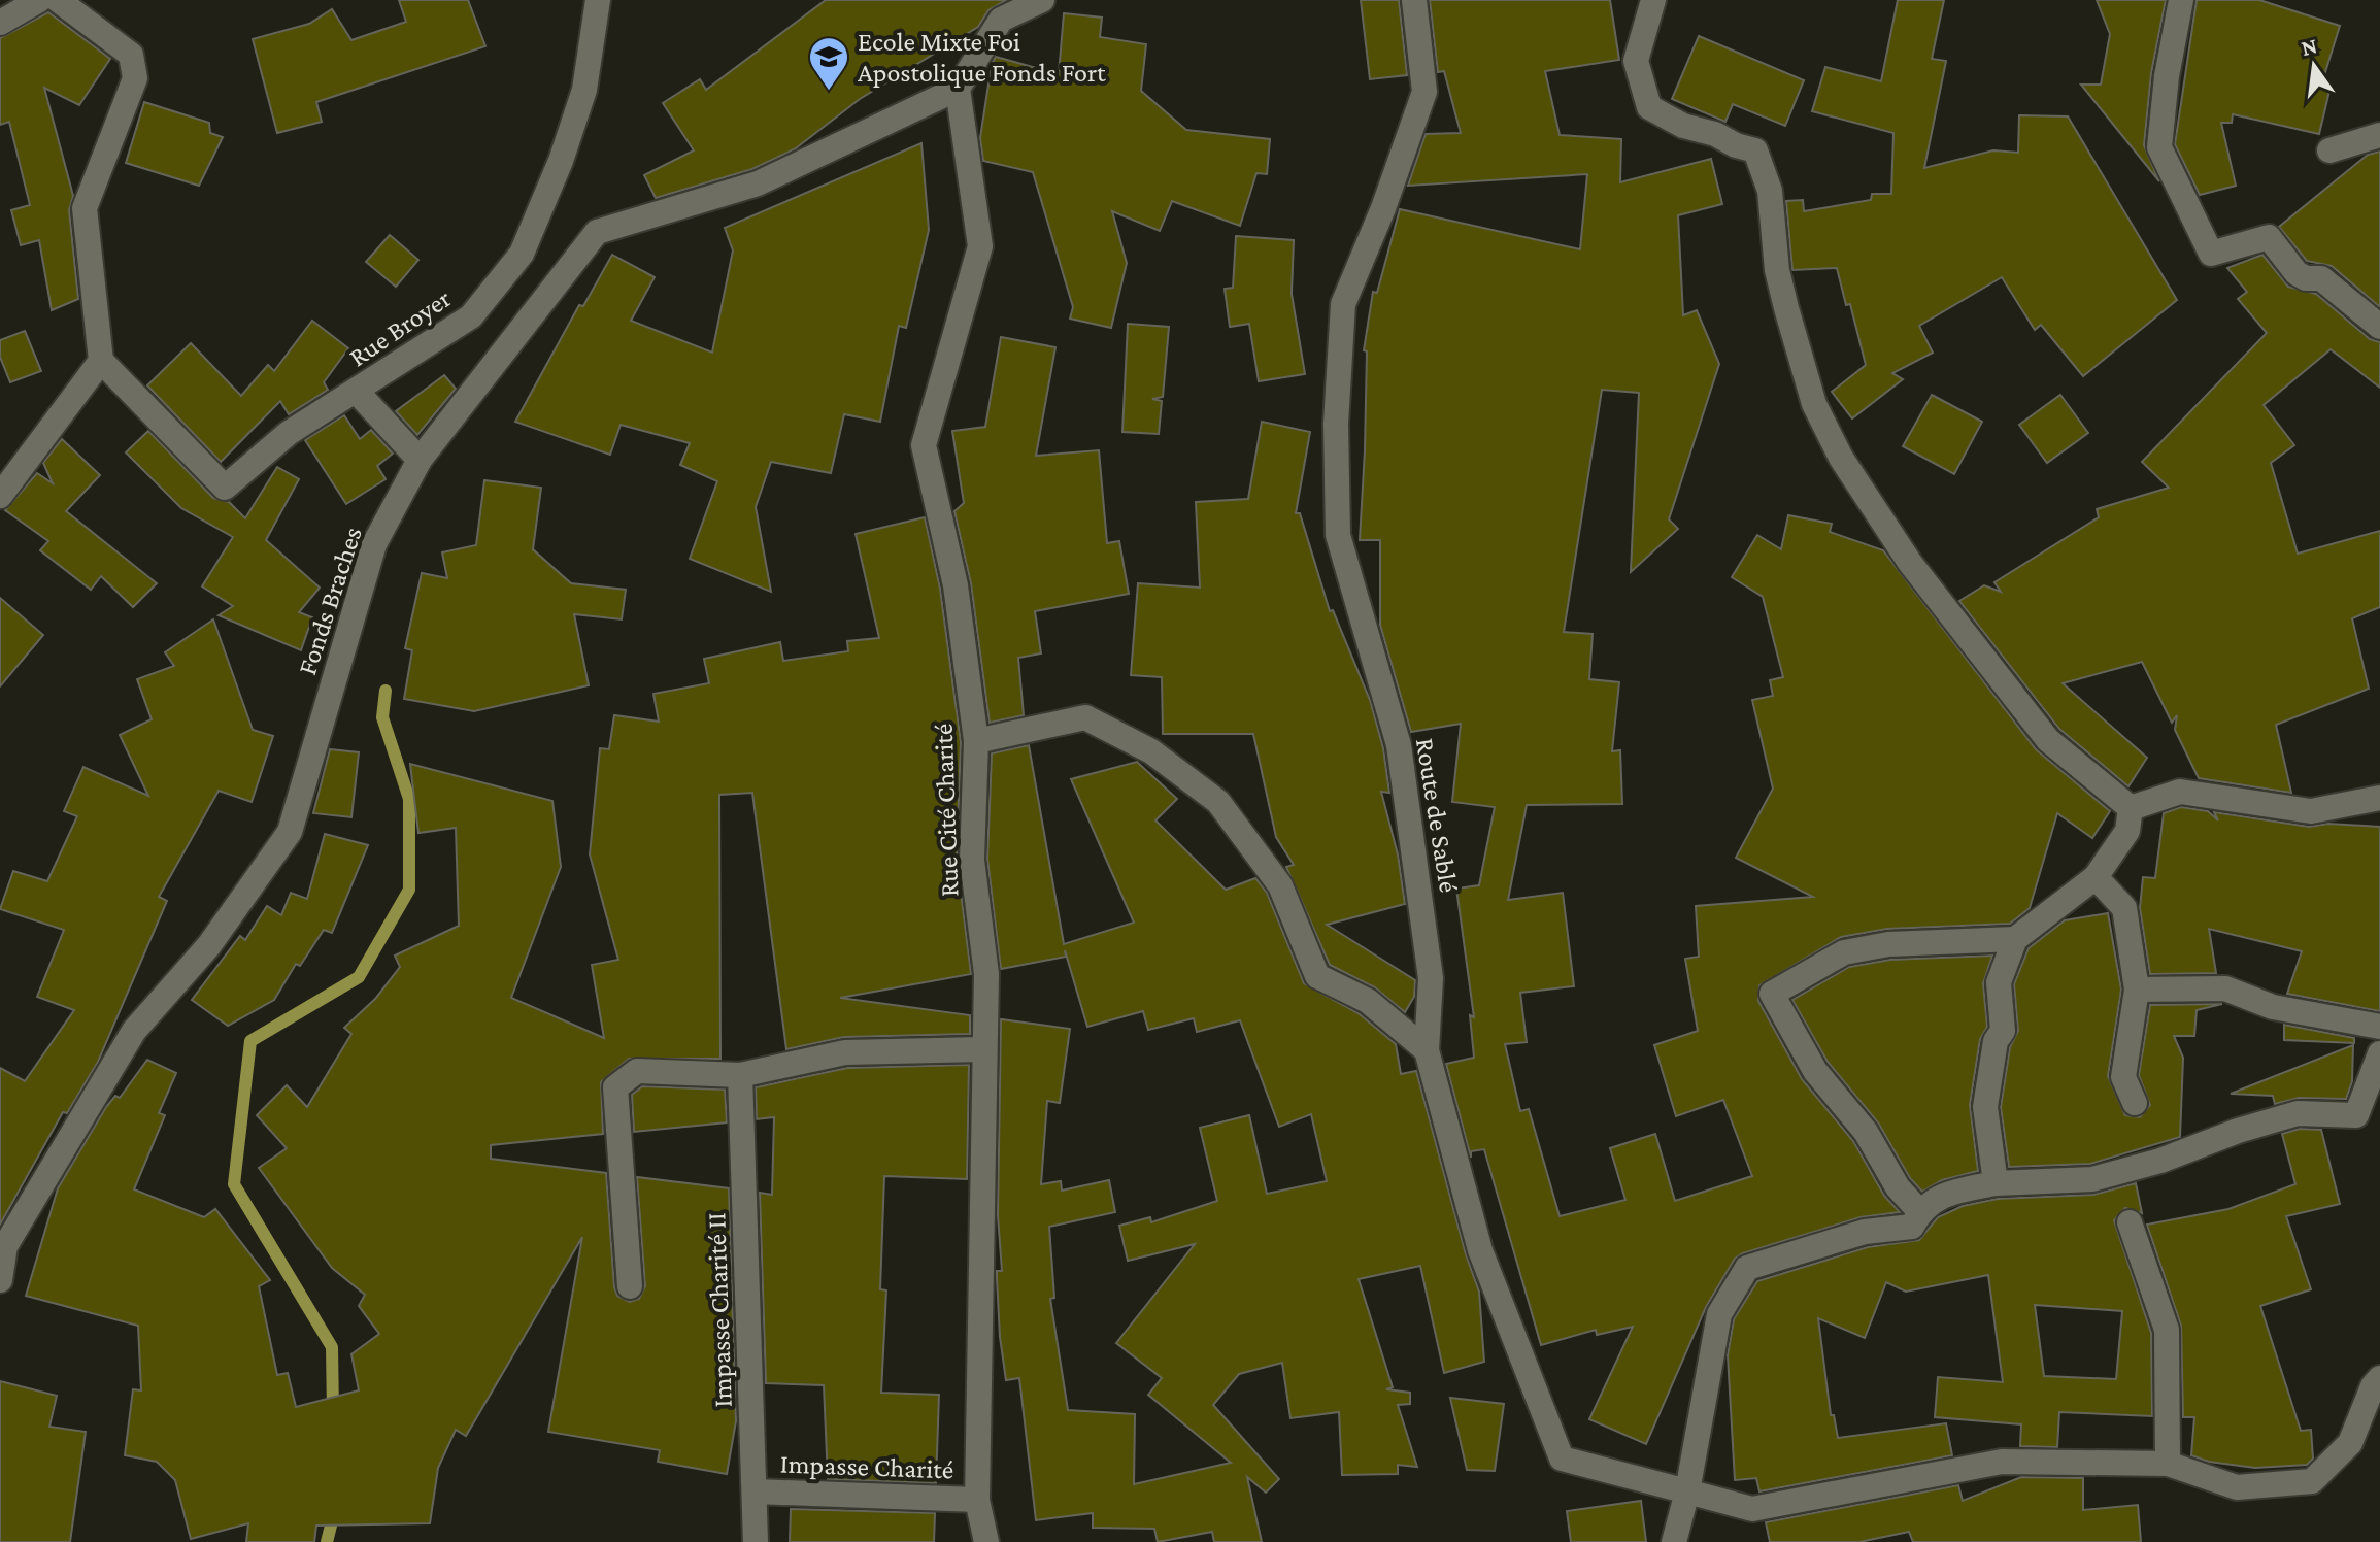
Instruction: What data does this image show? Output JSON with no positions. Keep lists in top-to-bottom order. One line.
{"streets":{"street":["Rue Broyer","Fonds Braches","Rue Cité Charité","Route de Sablé","Impasse Charité II","Impasse Charité"]},"crossings":[["Fonds Braches","Rue Cité Charité"],["Rue Cité Charité","Impasse Charité"],["Impasse Charité II","Impasse Charité"]],"places":{"school or university":["Ecole Mixte Foi Apostolique Fonds Fort"]},"north":"top"}
